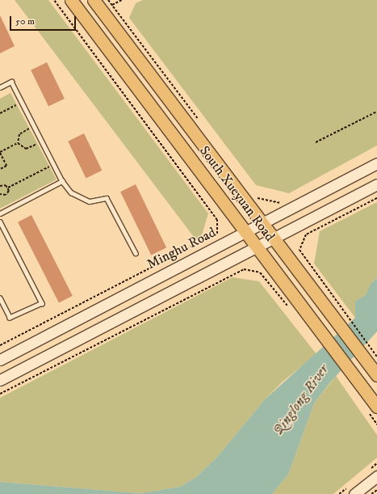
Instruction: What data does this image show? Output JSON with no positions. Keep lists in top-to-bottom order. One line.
{"streets":{"main road":["South Xueyuan Road","Minghu Road"]},"crossings":[["South Xueyuan Road","Minghu Road"]],"water":["Qinglong River"],"scale_bar":"50 m"}
